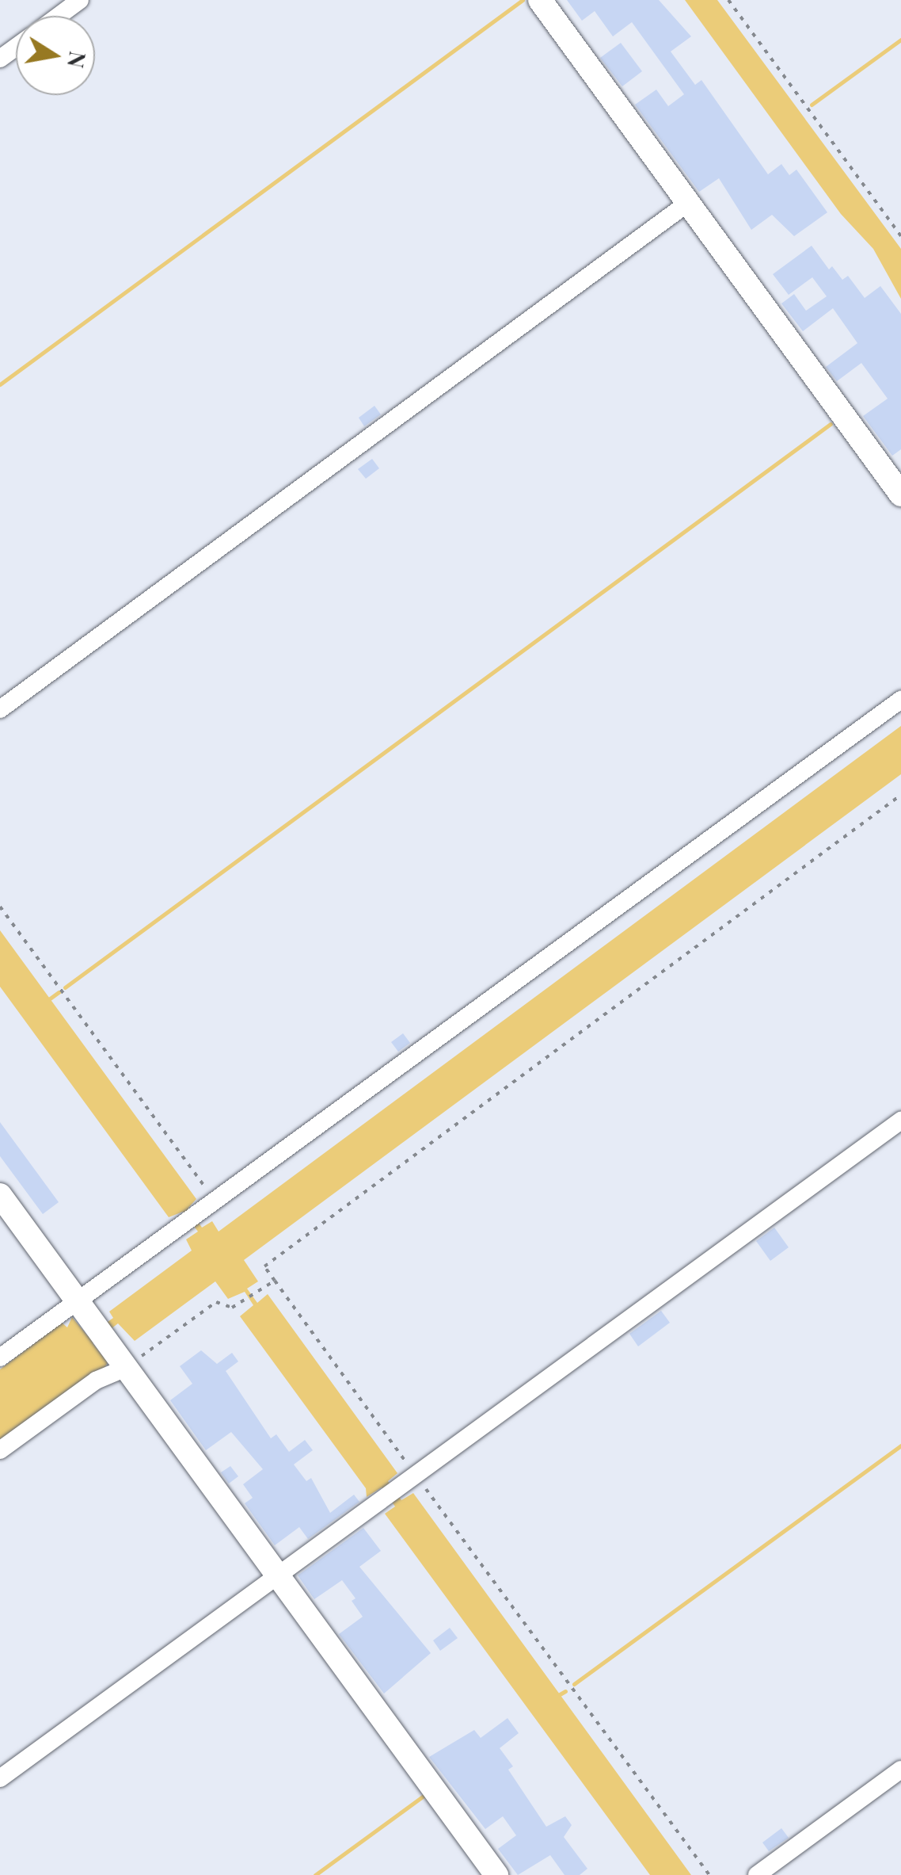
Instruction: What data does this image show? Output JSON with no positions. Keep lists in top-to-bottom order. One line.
{"north":"right"}
